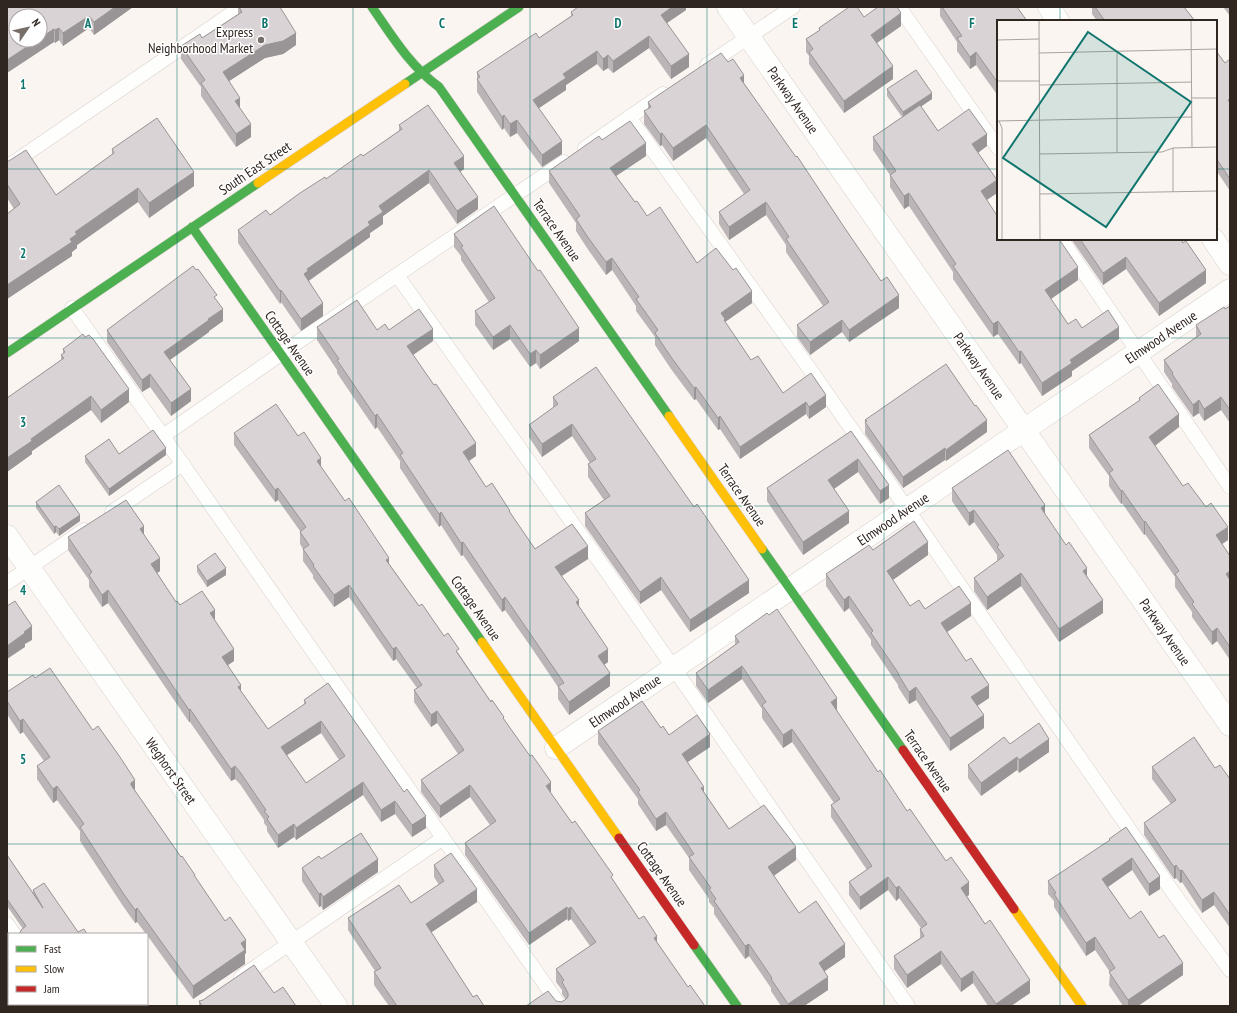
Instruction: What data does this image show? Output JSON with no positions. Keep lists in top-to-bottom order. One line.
{"streets":{"street":["Parkway Avenue","South East Street","Terrace Avenue","Elmwood Avenue","Cottage Avenue","Weghorst Street"]},"crossings":[["Parkway Avenue","Elmwood Avenue"],["South East Street","Terrace Avenue"],["South East Street","Cottage Avenue"],["Terrace Avenue","Elmwood Avenue"],["Elmwood Avenue","Cottage Avenue"]],"places":["Express Neighborhood Market"],"legend":["Fast","Slow","Jam"],"north":"top right","grid":{"columns":["A","B","C","D","E","F"],"rows":["1","2","3","4","5"]}}
